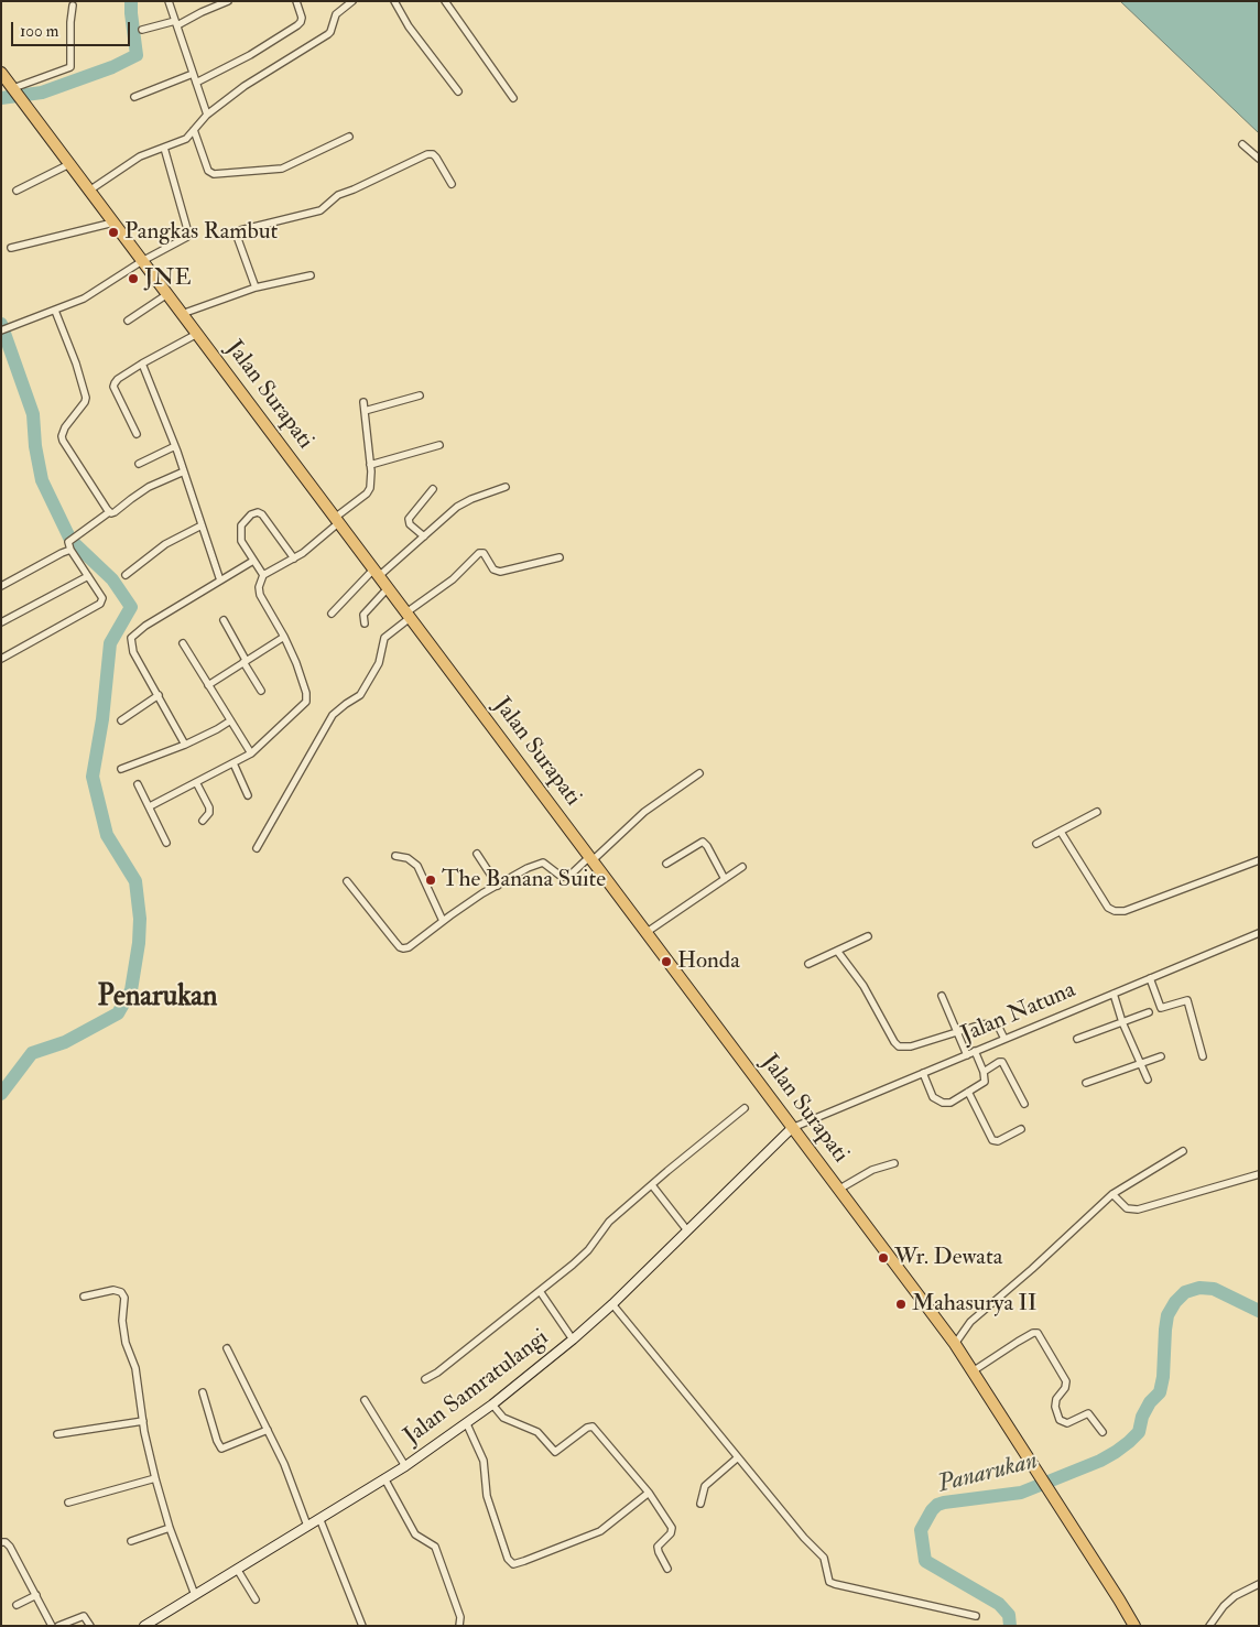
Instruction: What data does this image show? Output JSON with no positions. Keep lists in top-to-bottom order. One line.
{"streets":{"highway":["Jalan Surapati"],"main road":["Jalan Samratulangi"],"street":["Jalan Natuna"]},"crossings":[["Jalan Surapati","Jalan Natuna"],["Jalan Surapati","Jalan Samratulangi"],["Jalan Natuna","Jalan Samratulangi"]],"districts":["Penarukan"],"water":["Panarukan"],"places":["Pangkas Rambut","JNE","The Banana Suite","Honda","Wr. Dewata","Mahasurya II"],"scale_bar":"100 m"}
